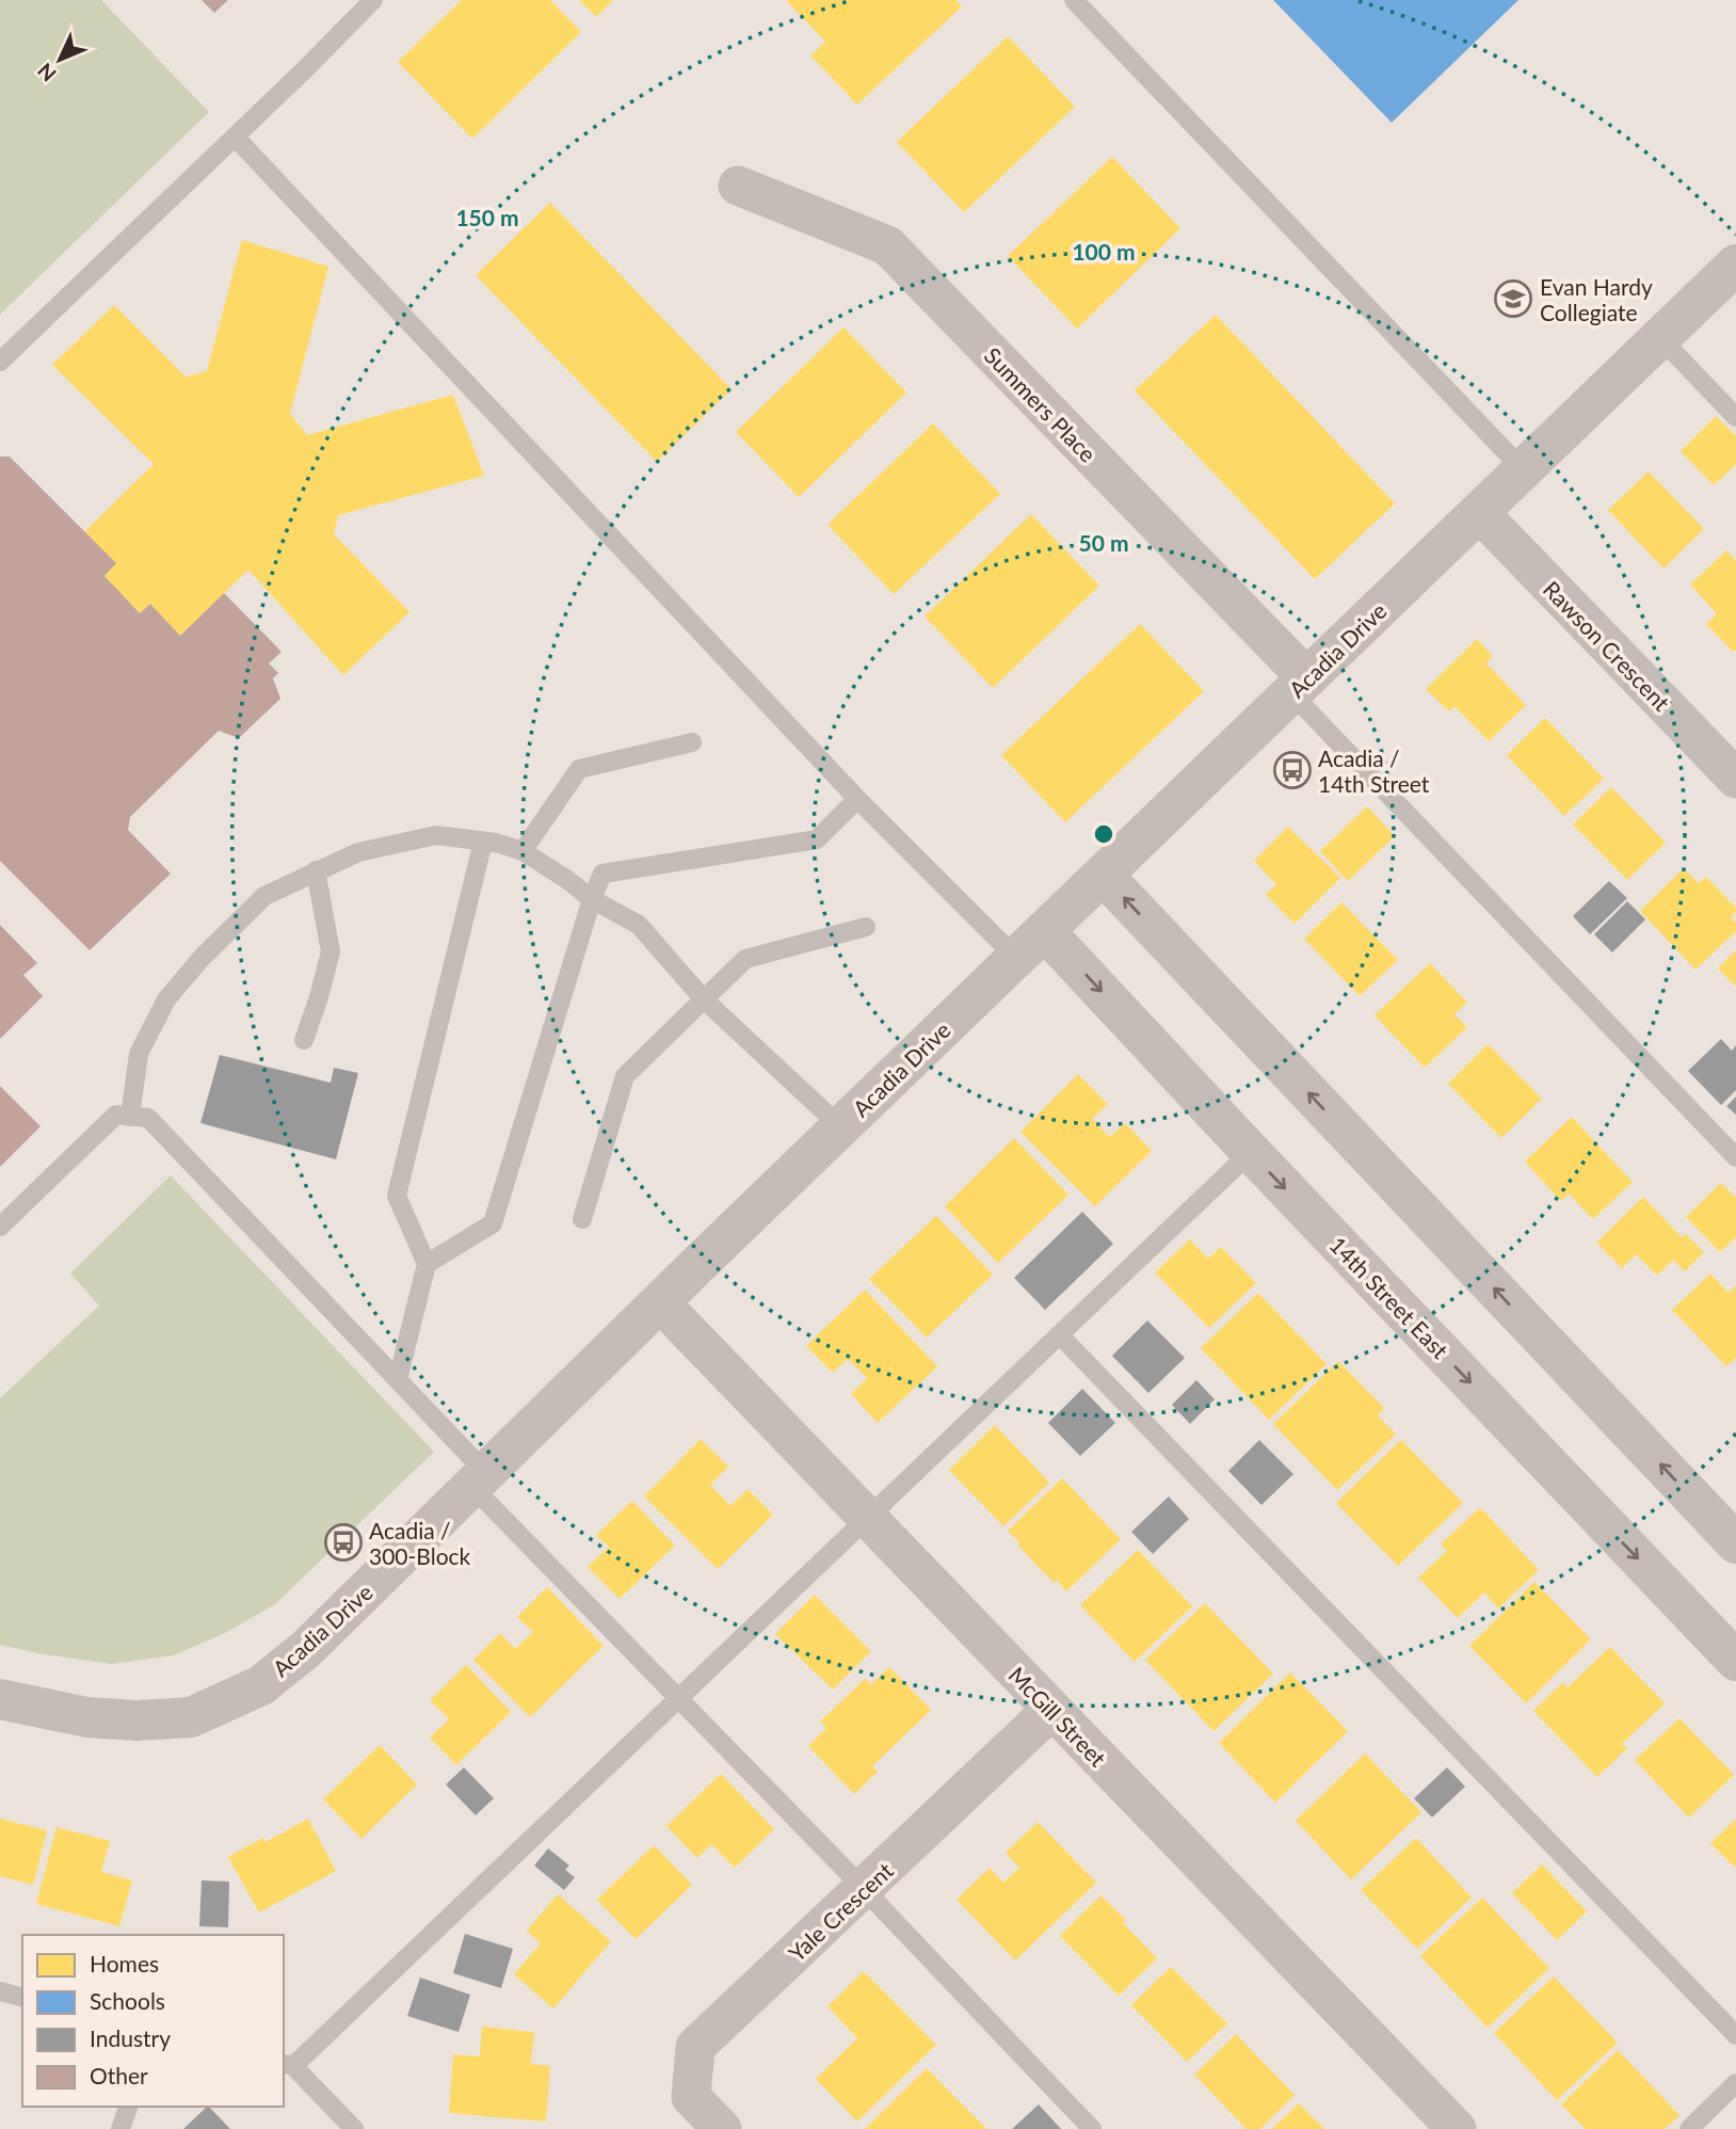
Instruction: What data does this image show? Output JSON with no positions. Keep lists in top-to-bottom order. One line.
{"streets":{"street":["Summers Place","Rawson Crescent","Acadia Drive","14th Street East","McGill Street","Yale Crescent"]},"crossings":[["Summers Place","Acadia Drive"],["Rawson Crescent","Acadia Drive"],["Acadia Drive","14th Street East"],["Acadia Drive","McGill Street"],["McGill Street","Yale Crescent"]],"places":{"school or university":["Evan Hardy Collegiate"],"bus stop":["Acadia / 14th Street","Acadia / 300-Block"]},"legend":["Homes","Schools","Industry","Other"],"north":"bottom left","rings":["150 m","100 m","50 m"]}
